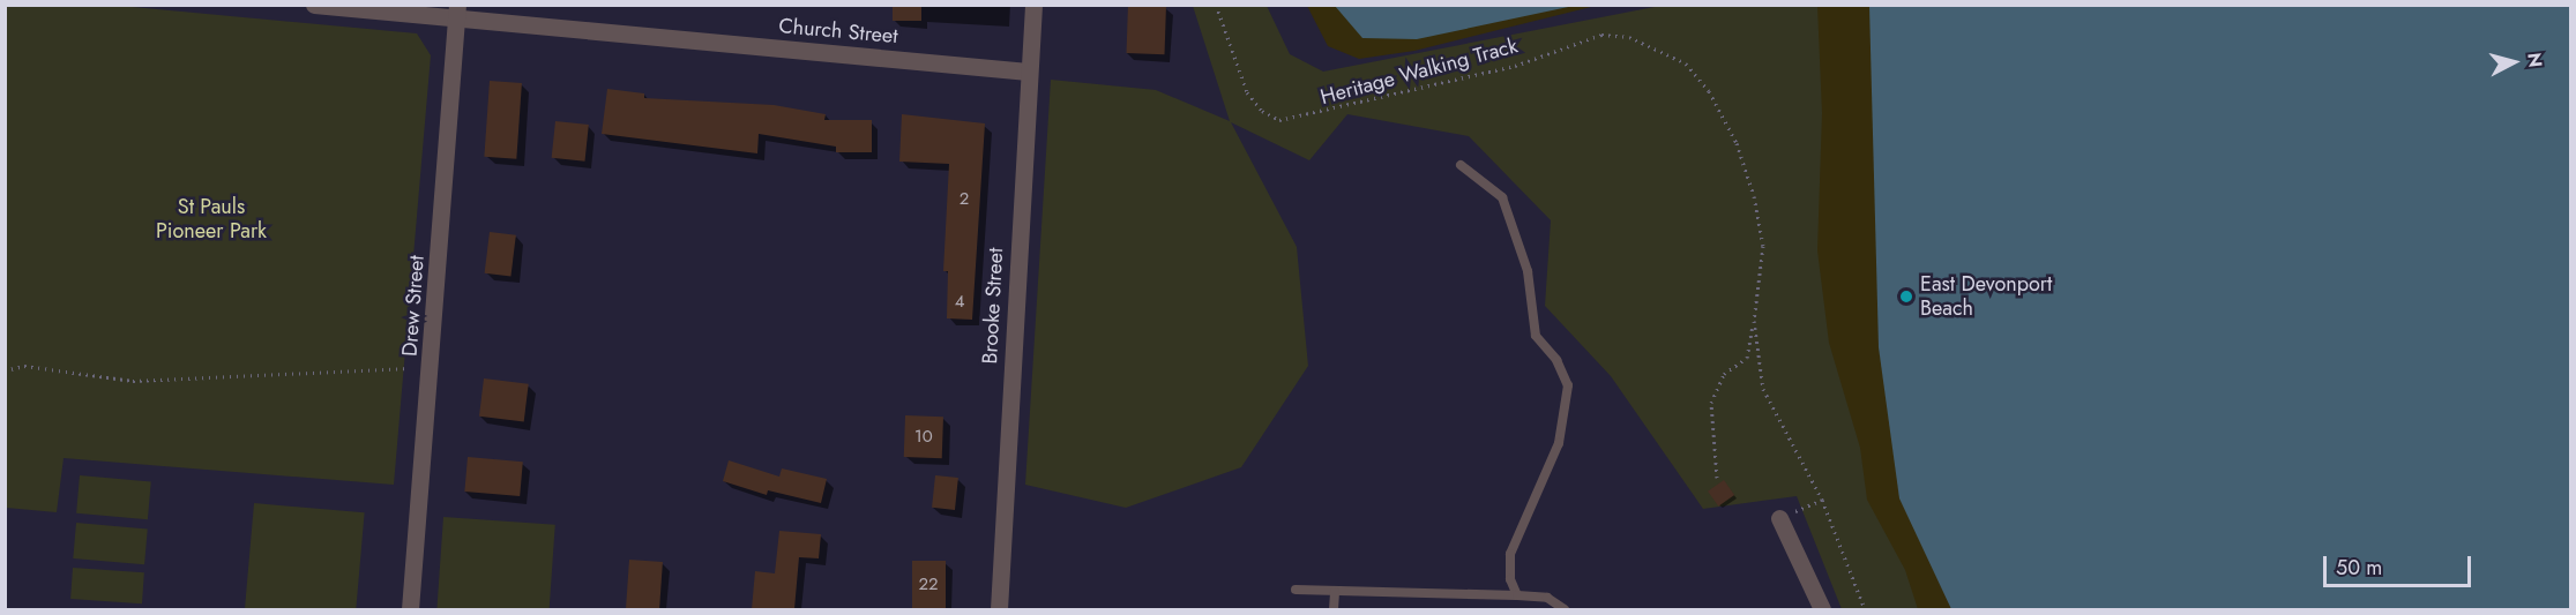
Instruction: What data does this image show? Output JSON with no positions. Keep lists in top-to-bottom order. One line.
{"streets":{"street":["Church Street","Drew Street","Brooke Street"],"path":["Heritage Walking Track"]},"crossings":[["Church Street","Drew Street"],["Church Street","Brooke Street"]],"parks":["St Pauls Pioneer Park"],"places":["East Devonport Beach"],"house_numbers":["2","4","10","22"],"scale_bar":"50 m","north":"right"}
